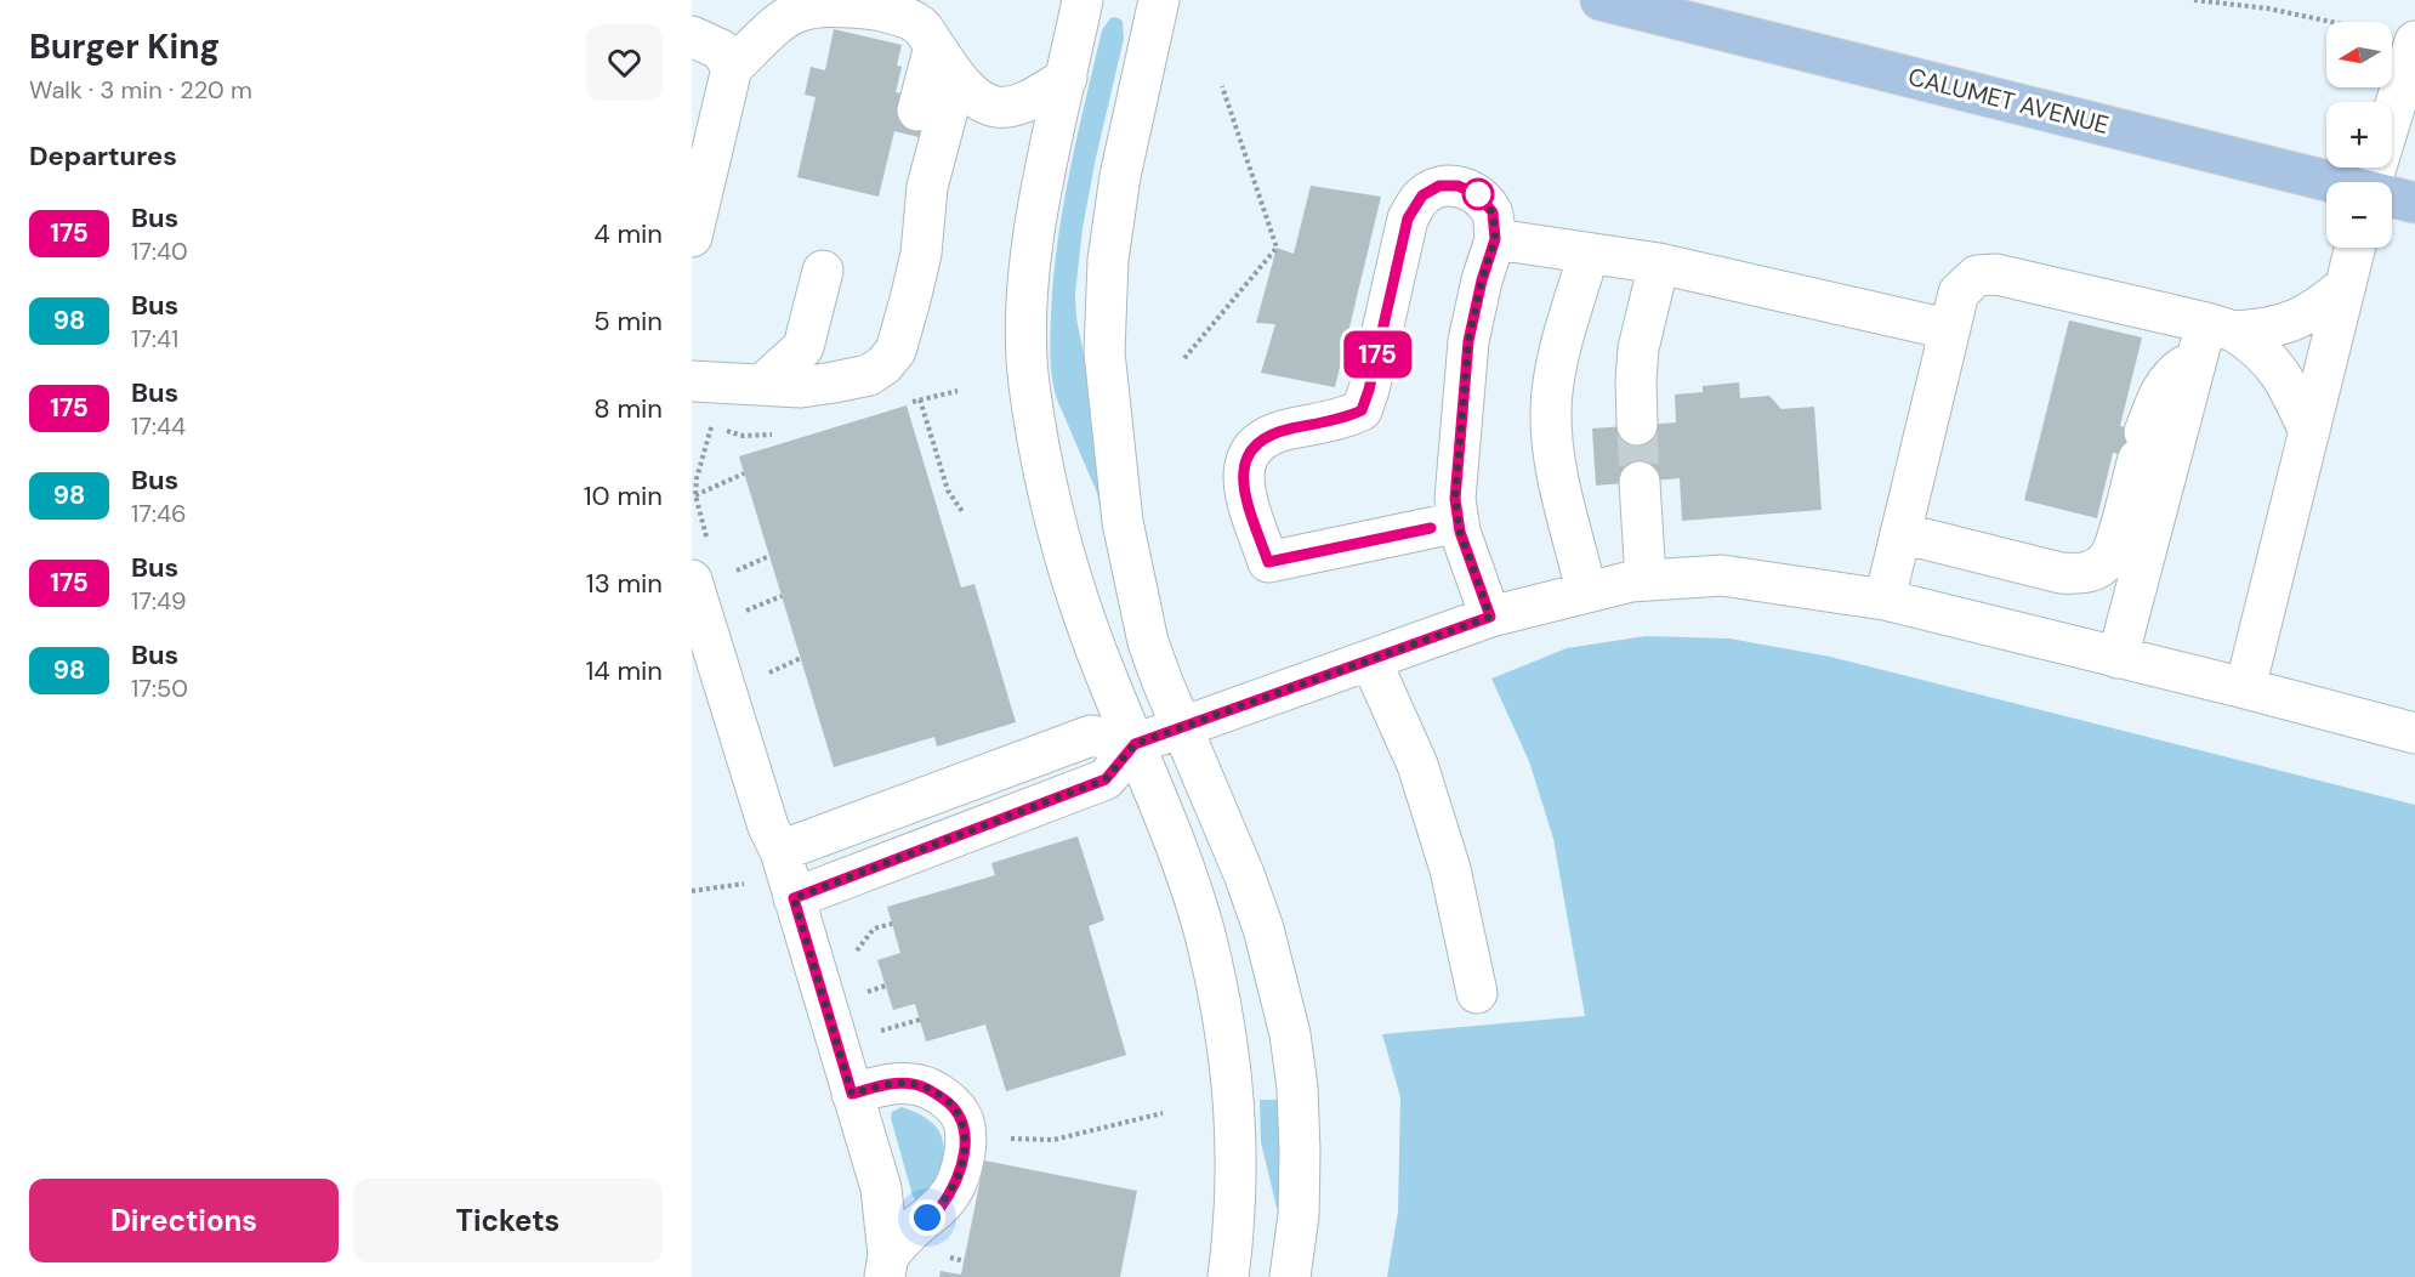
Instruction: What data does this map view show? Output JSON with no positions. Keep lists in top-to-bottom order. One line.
{"streets":{"main road":["CALUMET AVENUE"]},"lines":["bus line 175"],"north":"left","page":{"heading":[["Burger King","Walk · 3 min · 220 m"],"Departures"],"on_map":"175","map_buttons":["+","−"],"list":[{"mark":"175","name":"Bus","note":"17:40","value":"4 min"},{"mark":"98","name":"Bus","note":"17:41","value":"5 min"},{"mark":"175","name":"Bus","note":"17:44","value":"8 min"},{"mark":"98","name":"Bus","note":"17:46","value":"10 min"},{"mark":"175","name":"Bus","note":"17:49","value":"13 min"},{"mark":"98","name":"Bus","note":"17:50","value":"14 min"}],"buttons":["Directions","Tickets"]}}
